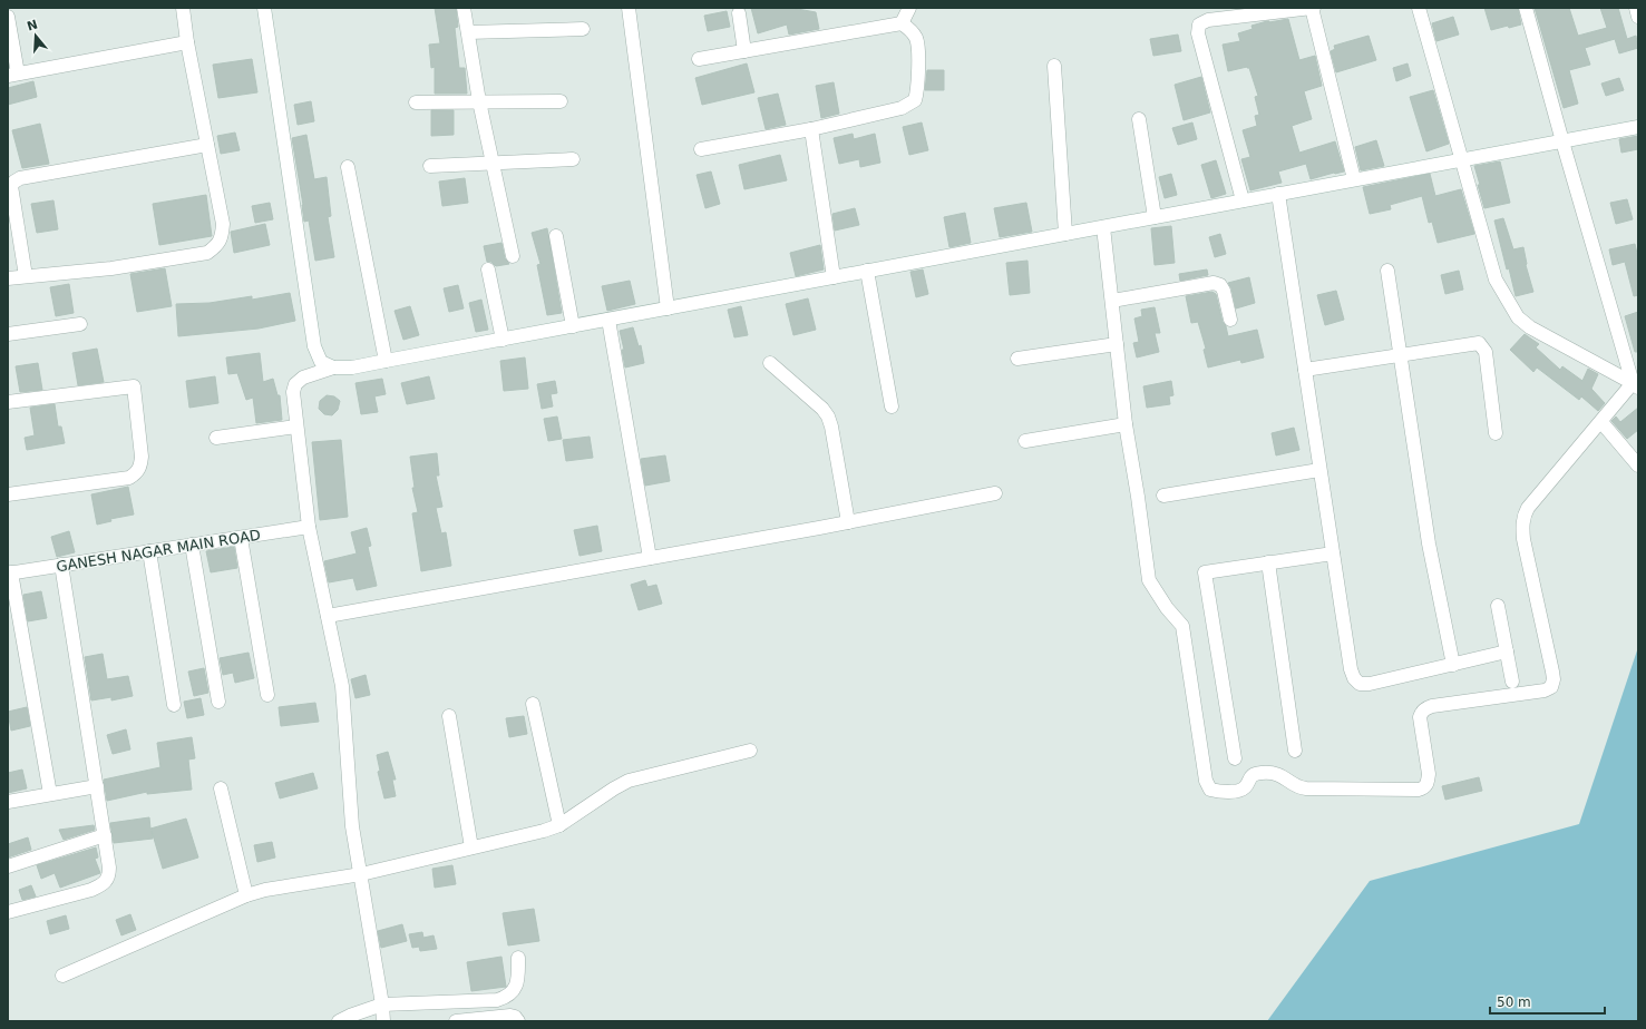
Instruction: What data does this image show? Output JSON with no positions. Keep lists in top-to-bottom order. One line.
{"streets":{"street":["GANESH NAGAR MAIN ROAD"]},"scale_bar":"50 m","north":"top"}
